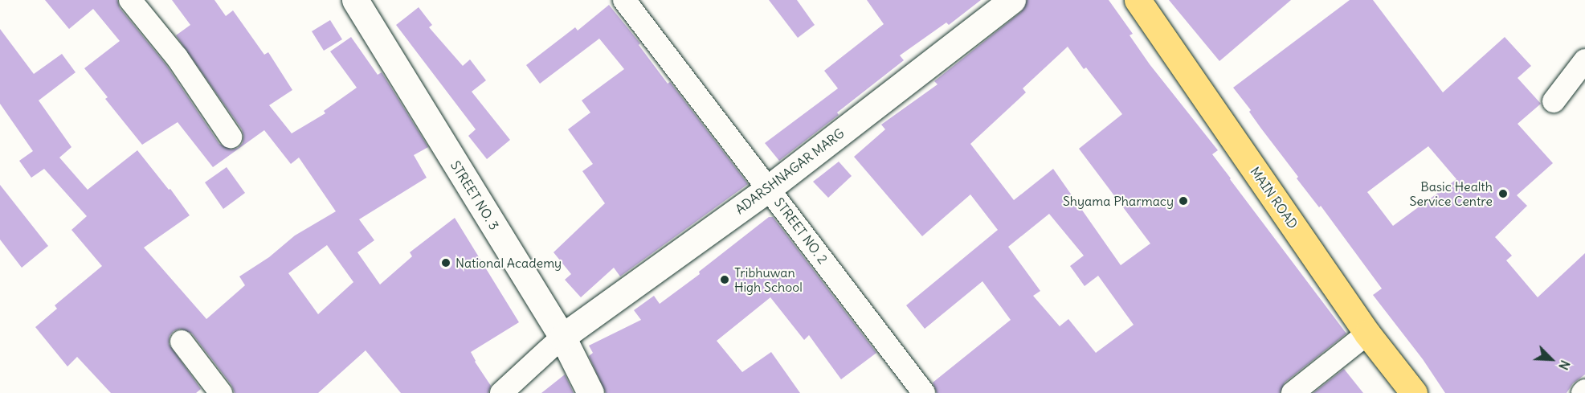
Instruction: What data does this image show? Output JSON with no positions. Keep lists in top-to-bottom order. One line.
{"streets":{"main road":["MAIN ROAD"],"street":["ADARSHNAGAR MARG","STREET NO. 3","STREET NO. 2"]},"crossings":[["ADARSHNAGAR MARG","STREET NO. 3"],["ADARSHNAGAR MARG","STREET NO. 2"]],"places":["Basic Health Service Centre","Shyama Pharmacy","National Academy","Tribhuwan High School"],"north":"bottom right"}
